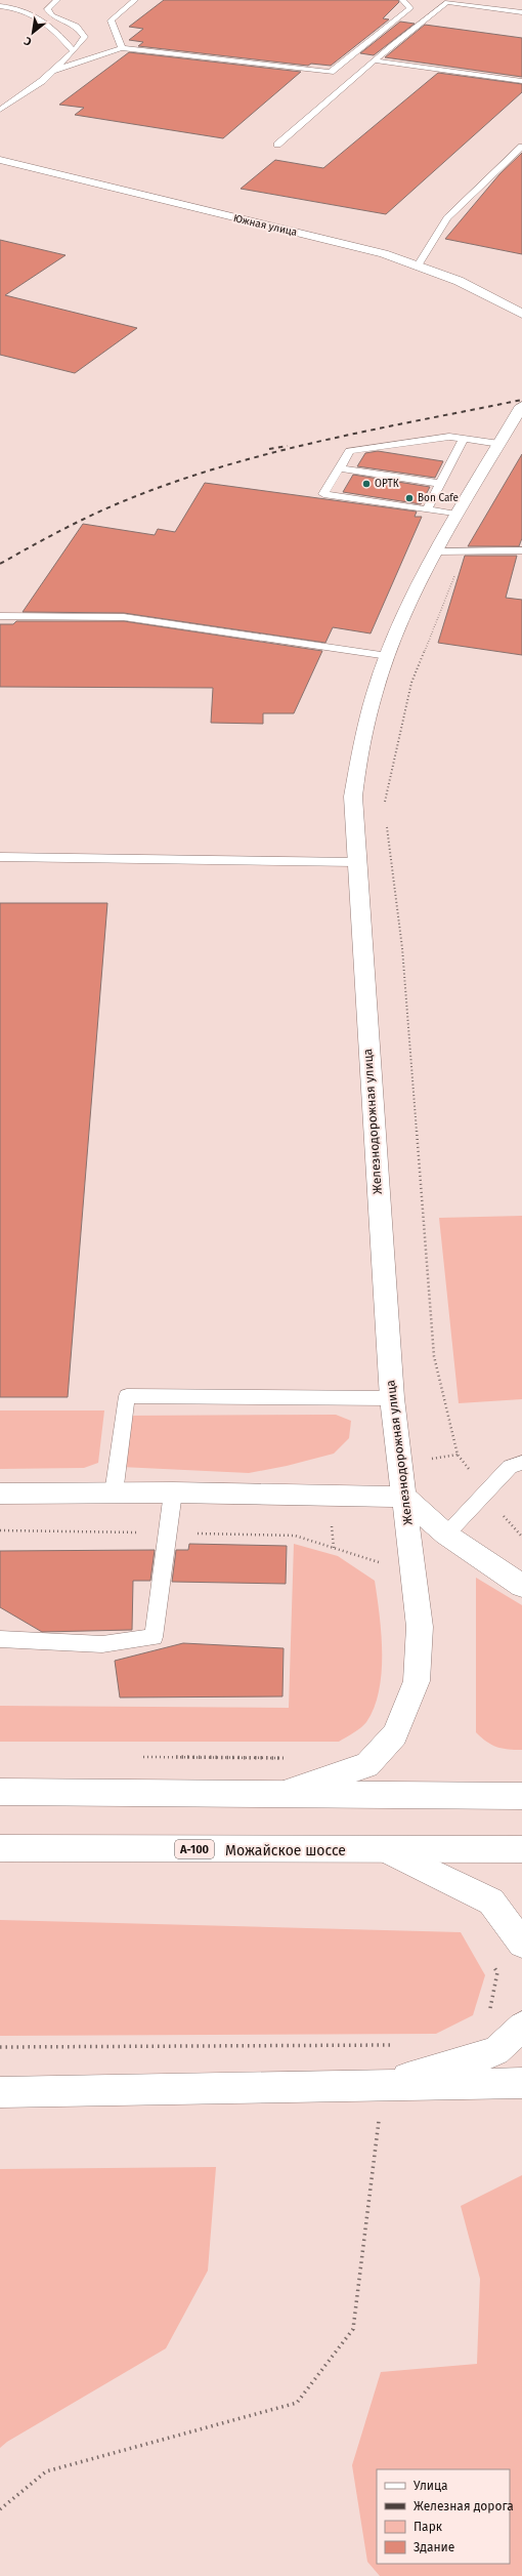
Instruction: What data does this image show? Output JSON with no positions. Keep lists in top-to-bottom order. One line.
{"streets":{"street":["Южная улица","Железнодорожная улица","А-100","Можайское шоссе"]},"places":["ОРТК","Bon Cafe"],"legend":["Улица","Железная дорога","Парк","Здание"],"north":"bottom left"}
